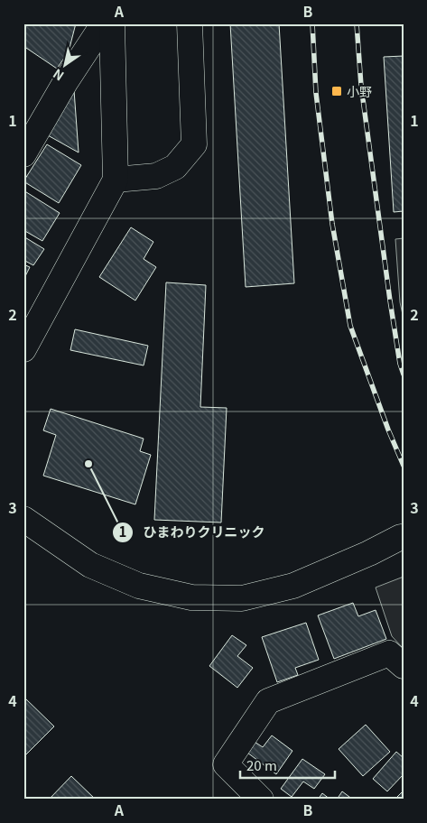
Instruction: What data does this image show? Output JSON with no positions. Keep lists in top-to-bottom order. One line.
{"places":{"transit":["小野"],"other":["ひまわりクリニック"]},"scale_bar":"20 m","north":"bottom left","grid":{"columns":["A","B"],"rows":["1","2","3","4"]}}
